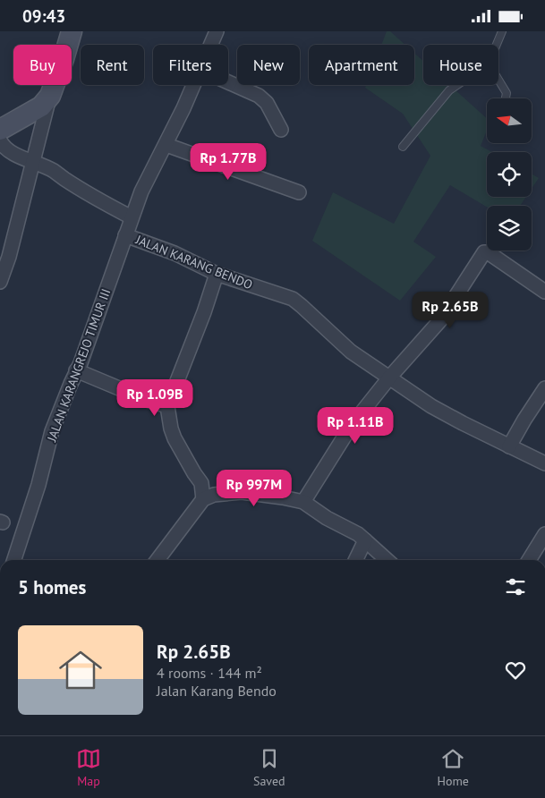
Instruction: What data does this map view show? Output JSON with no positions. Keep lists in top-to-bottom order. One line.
{"streets":{"street":["JALAN KARANG BENDO","JALAN KARANGREJO TIMUR III"]},"crossings":[["JALAN KARANG BENDO","JALAN KARANGREJO TIMUR III"]],"north":"left","page":{"status":"09:43","chip":["Buy","Rent","Filters","New","Apartment","House"],"price":["Rp 1.77B","Rp 2.65B","Rp 1.09B","Rp 1.11B","Rp 997M"],"heading":"5 homes","list":[{"name":"Rp 2.65B","note":"4 rooms · 144 m² · Jalan Karang Bendo"}],"tabs":["Map","Saved","Home"]}}
